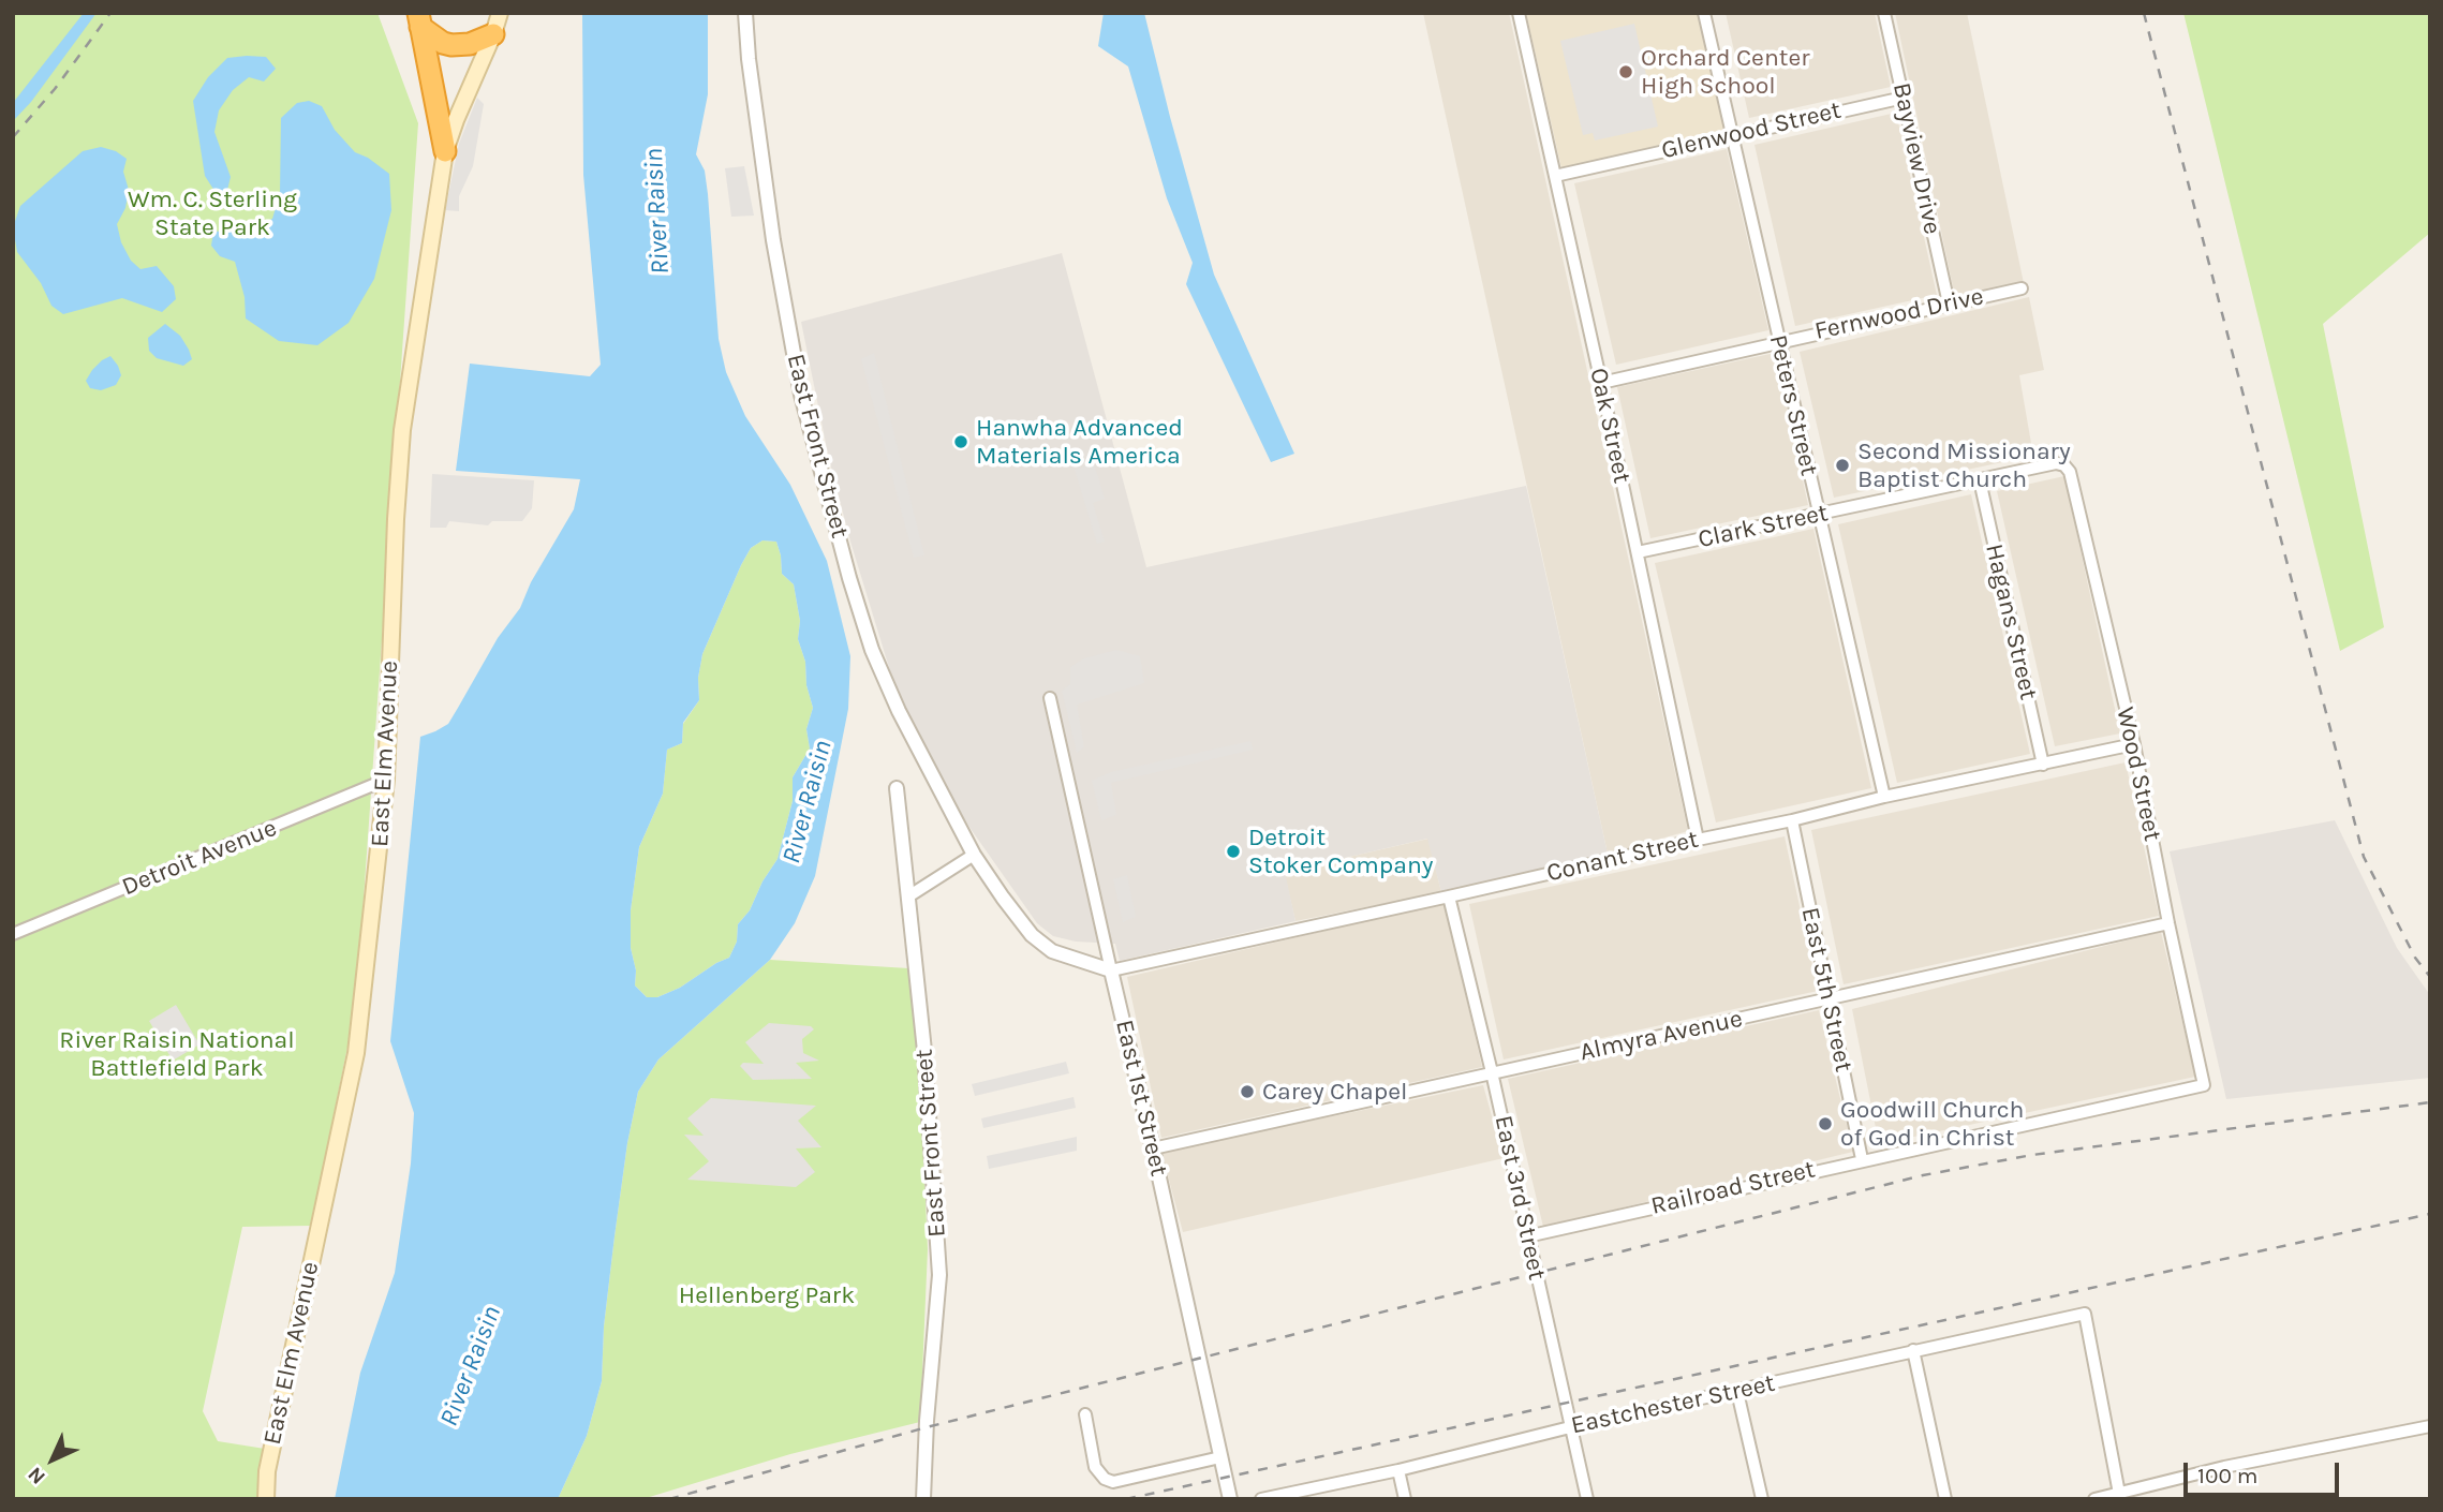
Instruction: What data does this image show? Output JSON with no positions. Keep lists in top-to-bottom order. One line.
{"streets":{"main road":["East Elm Avenue"],"street":["Glenwood Street","Bayview Drive","Fernwood Drive","Peters Street","Oak Street","East Front Street","Clark Street","Hagans Street","Wood Street","Conant Street","Detroit Avenue","East 5th Street","Almyra Avenue","East 1st Street","Railroad Street","East 3rd Street","Eastchester Street"]},"crossings":[["Glenwood Street","Bayview Drive"],["Glenwood Street","Peters Street"],["Glenwood Street","Oak Street"],["Bayview Drive","Fernwood Drive"],["Fernwood Drive","Peters Street"],["Fernwood Drive","Oak Street"],["Peters Street","Clark Street"],["Peters Street","Conant Street"],["Oak Street","Clark Street"],["Oak Street","Conant Street"],["East Front Street","Conant Street"],["East Front Street","East 1st Street"],["Clark Street","Hagans Street"],["Clark Street","Wood Street"],["Hagans Street","Conant Street"],["East Elm Avenue","Detroit Avenue"],["Wood Street","Conant Street"],["Wood Street","Almyra Avenue"],["Wood Street","Railroad Street"],["Conant Street","East 5th Street"],["Conant Street","East 1st Street"],["Conant Street","East 3rd Street"],["East 5th Street","Almyra Avenue"],["East 5th Street","Railroad Street"],["Almyra Avenue","East 1st Street"],["Almyra Avenue","East 3rd Street"],["Railroad Street","East 3rd Street"],["East 3rd Street","Eastchester Street"]],"water":["River Raisin"],"parks":["Wm. C. Sterling State Park","River Raisin National Battlefield Park","Hellenberg Park"],"places":["Orchard Center High School","Hanwha Advanced Materials America","Second Missionary Baptist Church","Detroit Stoker Company","Carey Chapel","Goodwill Church of God in Christ"],"scale_bar":"100 m","north":"bottom left"}
